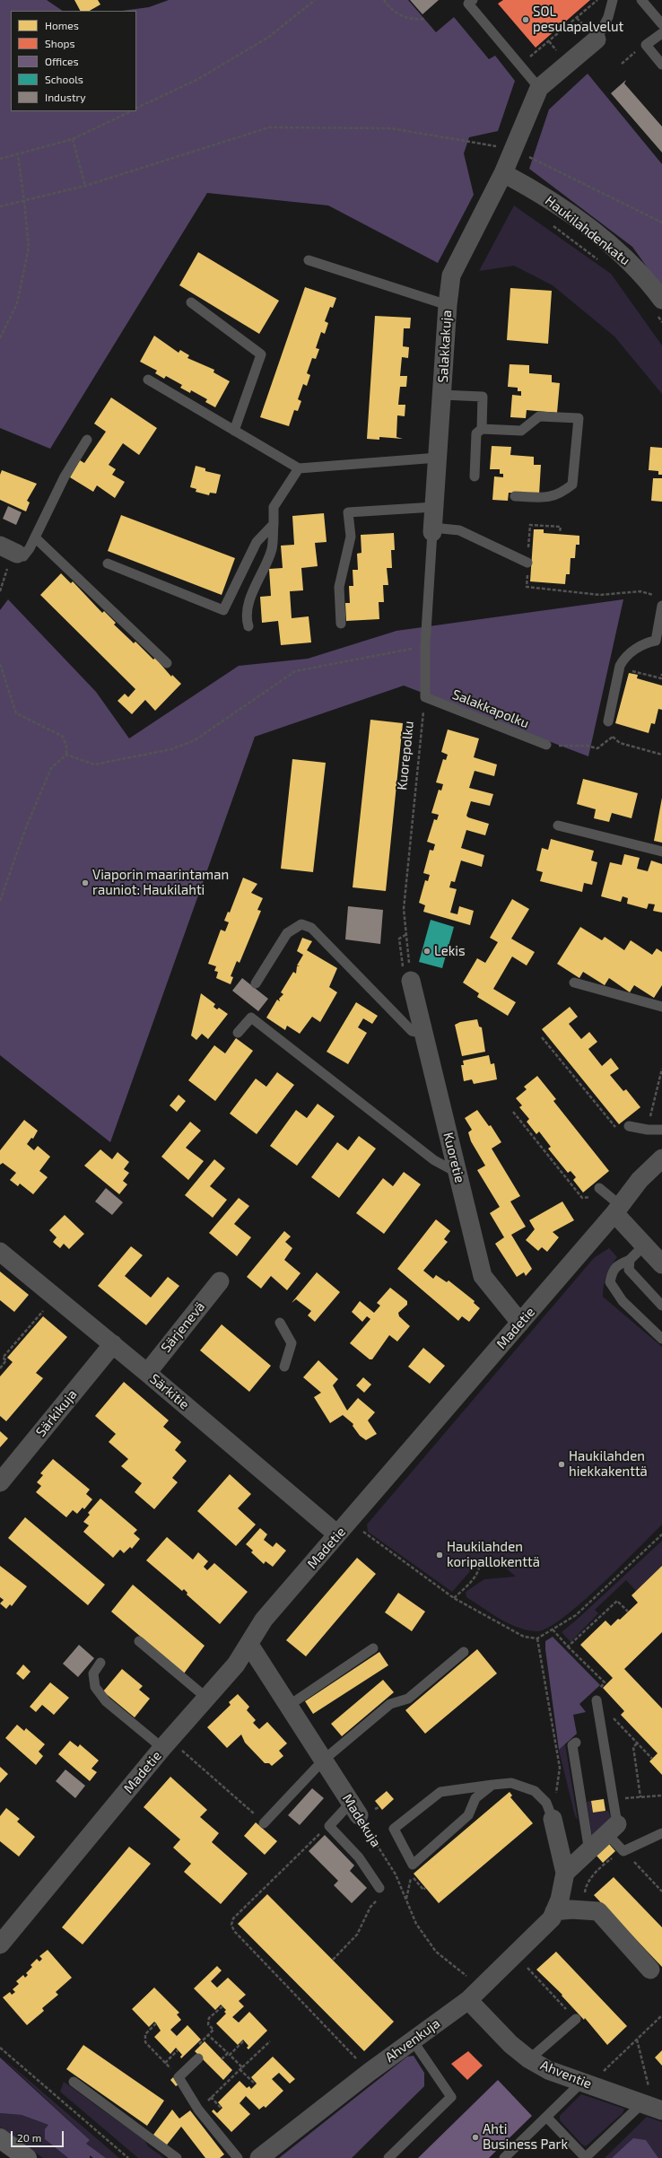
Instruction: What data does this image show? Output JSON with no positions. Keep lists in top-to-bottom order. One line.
{"streets":{"street":["Haukilahdenkatu","Salakkakuja","Kuoretie","Särjenevä","Madetie","Särkitie","Särkikuja","Madekuja","Ahvenkuja","Ahventie"],"lane":["Salakkapolku"],"path":["Kuorepolku"]},"crossings":[["Haukilahdenkatu","Salakkakuja"],["Salakkapolku","Kuorepolku"],["Kuorepolku","Kuoretie"],["Kuoretie","Madetie"],["Särjenevä","Särkitie"],["Madetie","Särkitie"],["Madetie","Madekuja"],["Särkitie","Särkikuja"],["Madekuja","Ahvenkuja"],["Madekuja","Ahventie"],["Ahvenkuja","Ahventie"]],"places":["SOL pesulapalvelut","Viaporin maarintaman rauniot: Haukilahti","Lekis","Haukilahden hiekkakenttä","Haukilahden koripallokenttä","Ahti Business Park"],"legend":["Homes","Shops","Offices","Schools","Industry"],"scale_bar":"20 m"}
